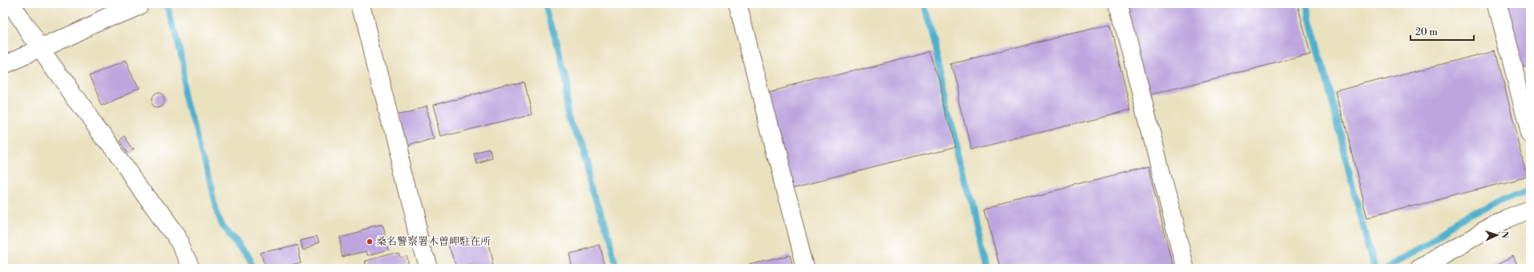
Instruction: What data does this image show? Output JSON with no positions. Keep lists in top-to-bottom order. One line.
{"places":["桑名警察署木曽岬駐在所"],"scale_bar":"20 m","north":"right"}
